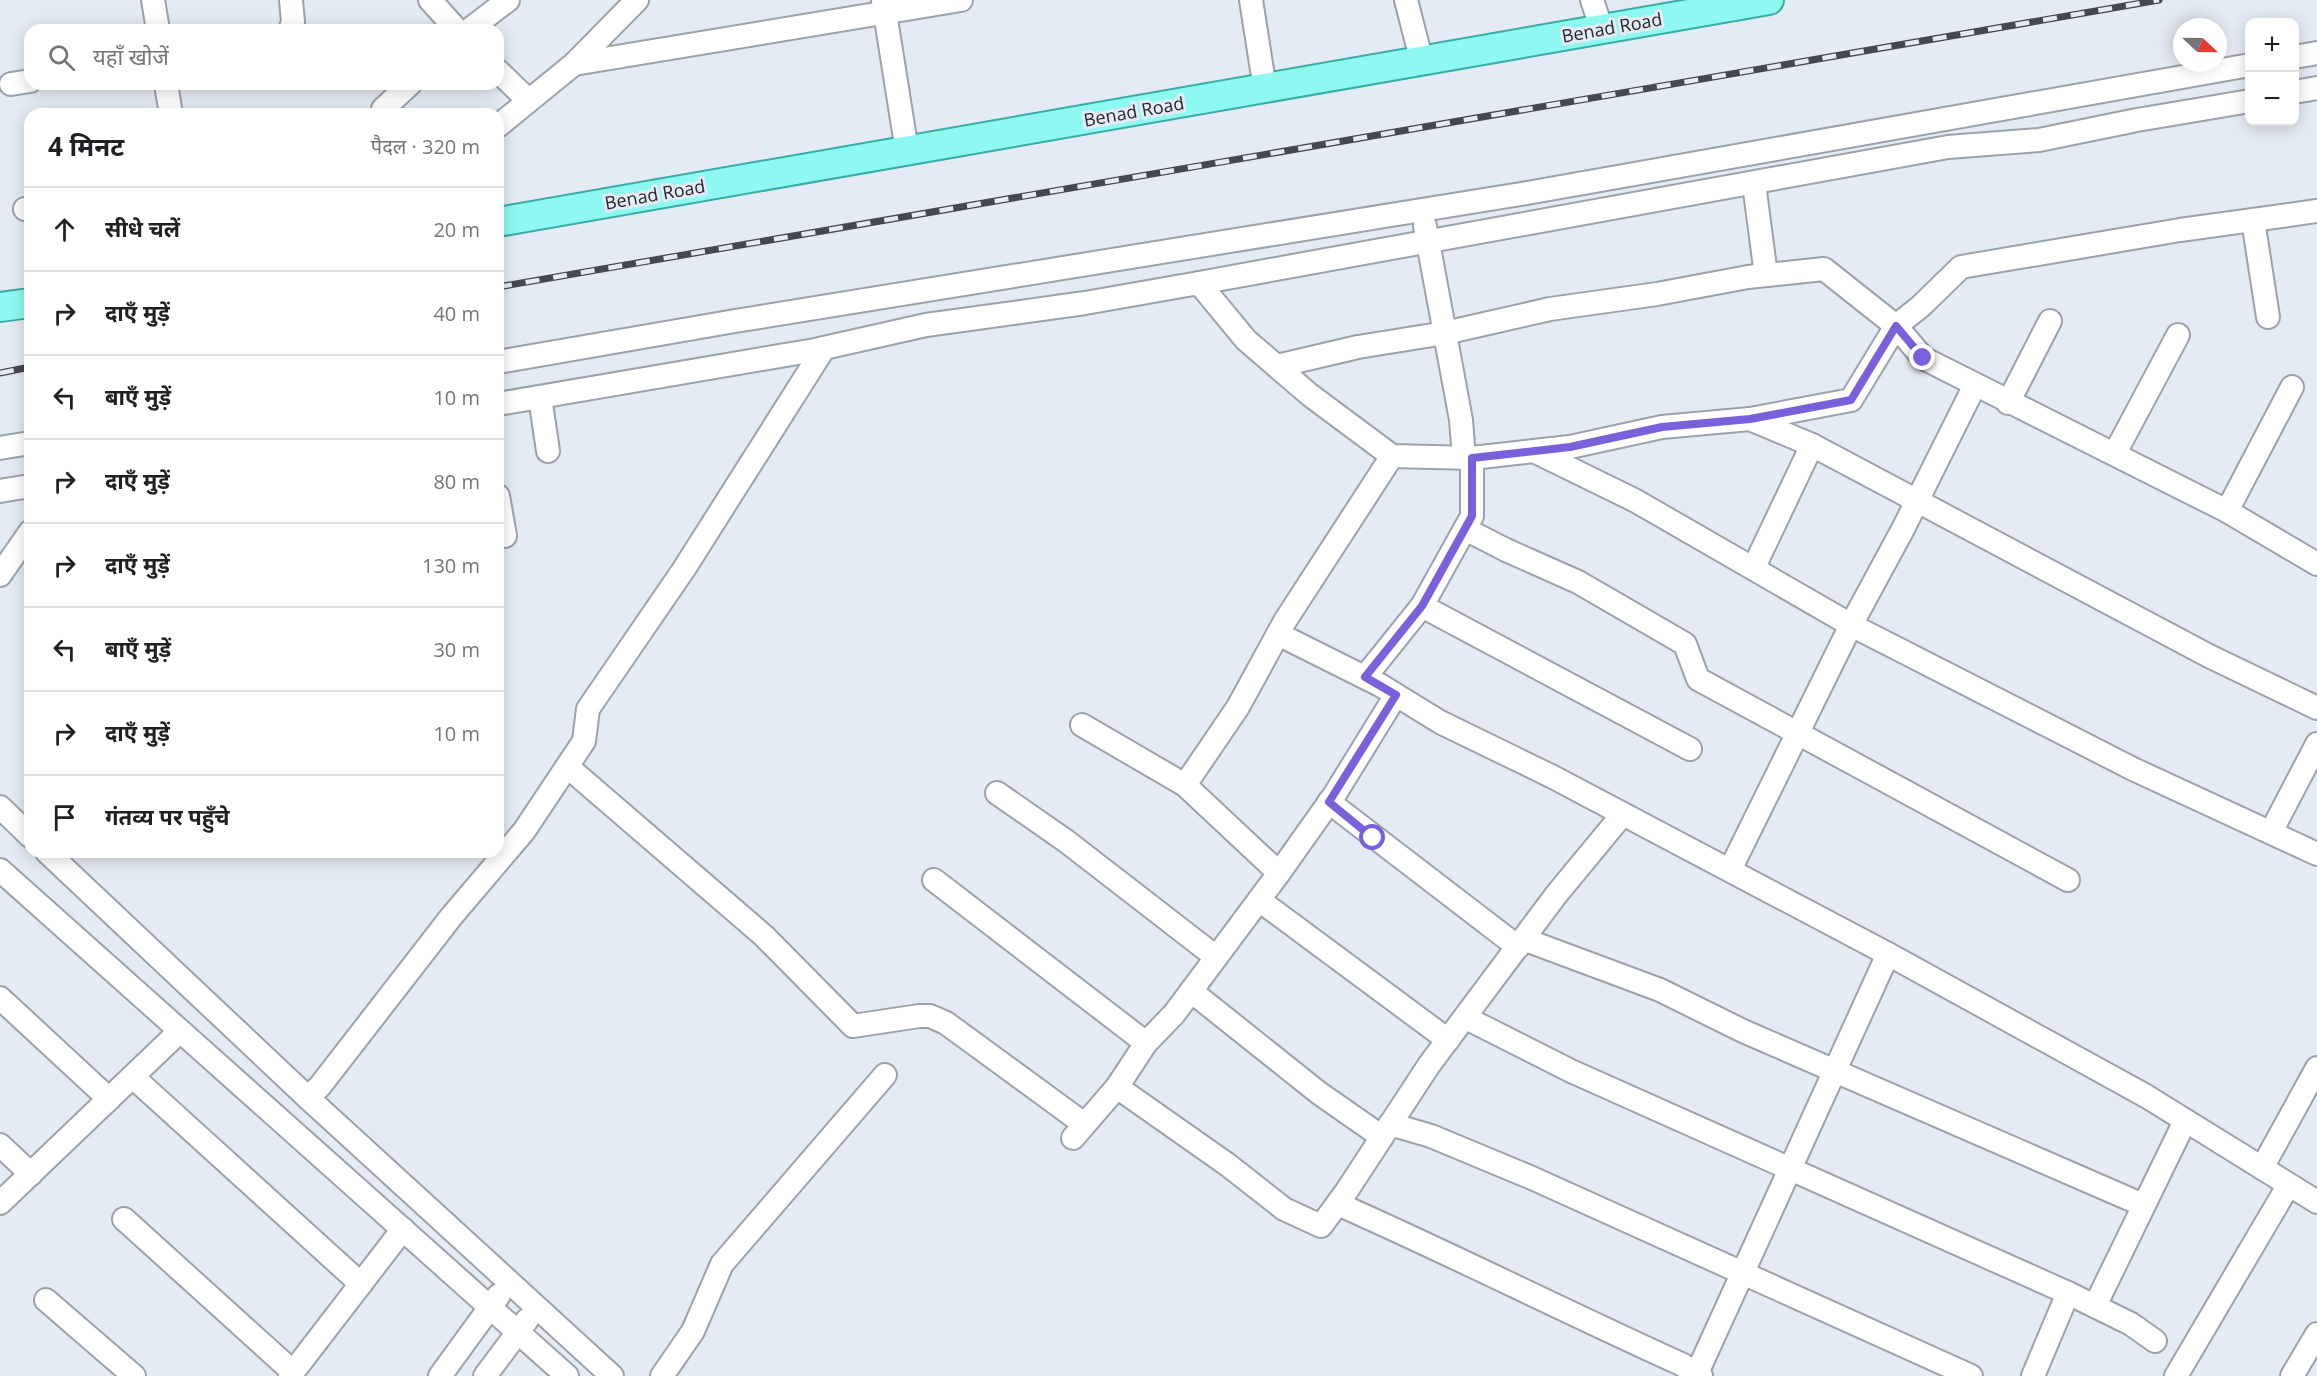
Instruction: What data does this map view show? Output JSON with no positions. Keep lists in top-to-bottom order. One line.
{"streets":{"main road":["Benad Road"]},"north":"right","page":{"map_buttons":["+","−"],"search":"यहाँ खोजें","heading":["4 मिनट","पैदल · 320 m"],"list":[["सीधे चलें","20 m"],["दाएँ मुड़ें","40 m"],["बाएँ मुड़ें","10 m"],["दाएँ मुड़ें","80 m"],["दाएँ मुड़ें","130 m"],["बाएँ मुड़ें","30 m"],["दाएँ मुड़ें","10 m"],"गंतव्य पर पहुँचे"]}}
